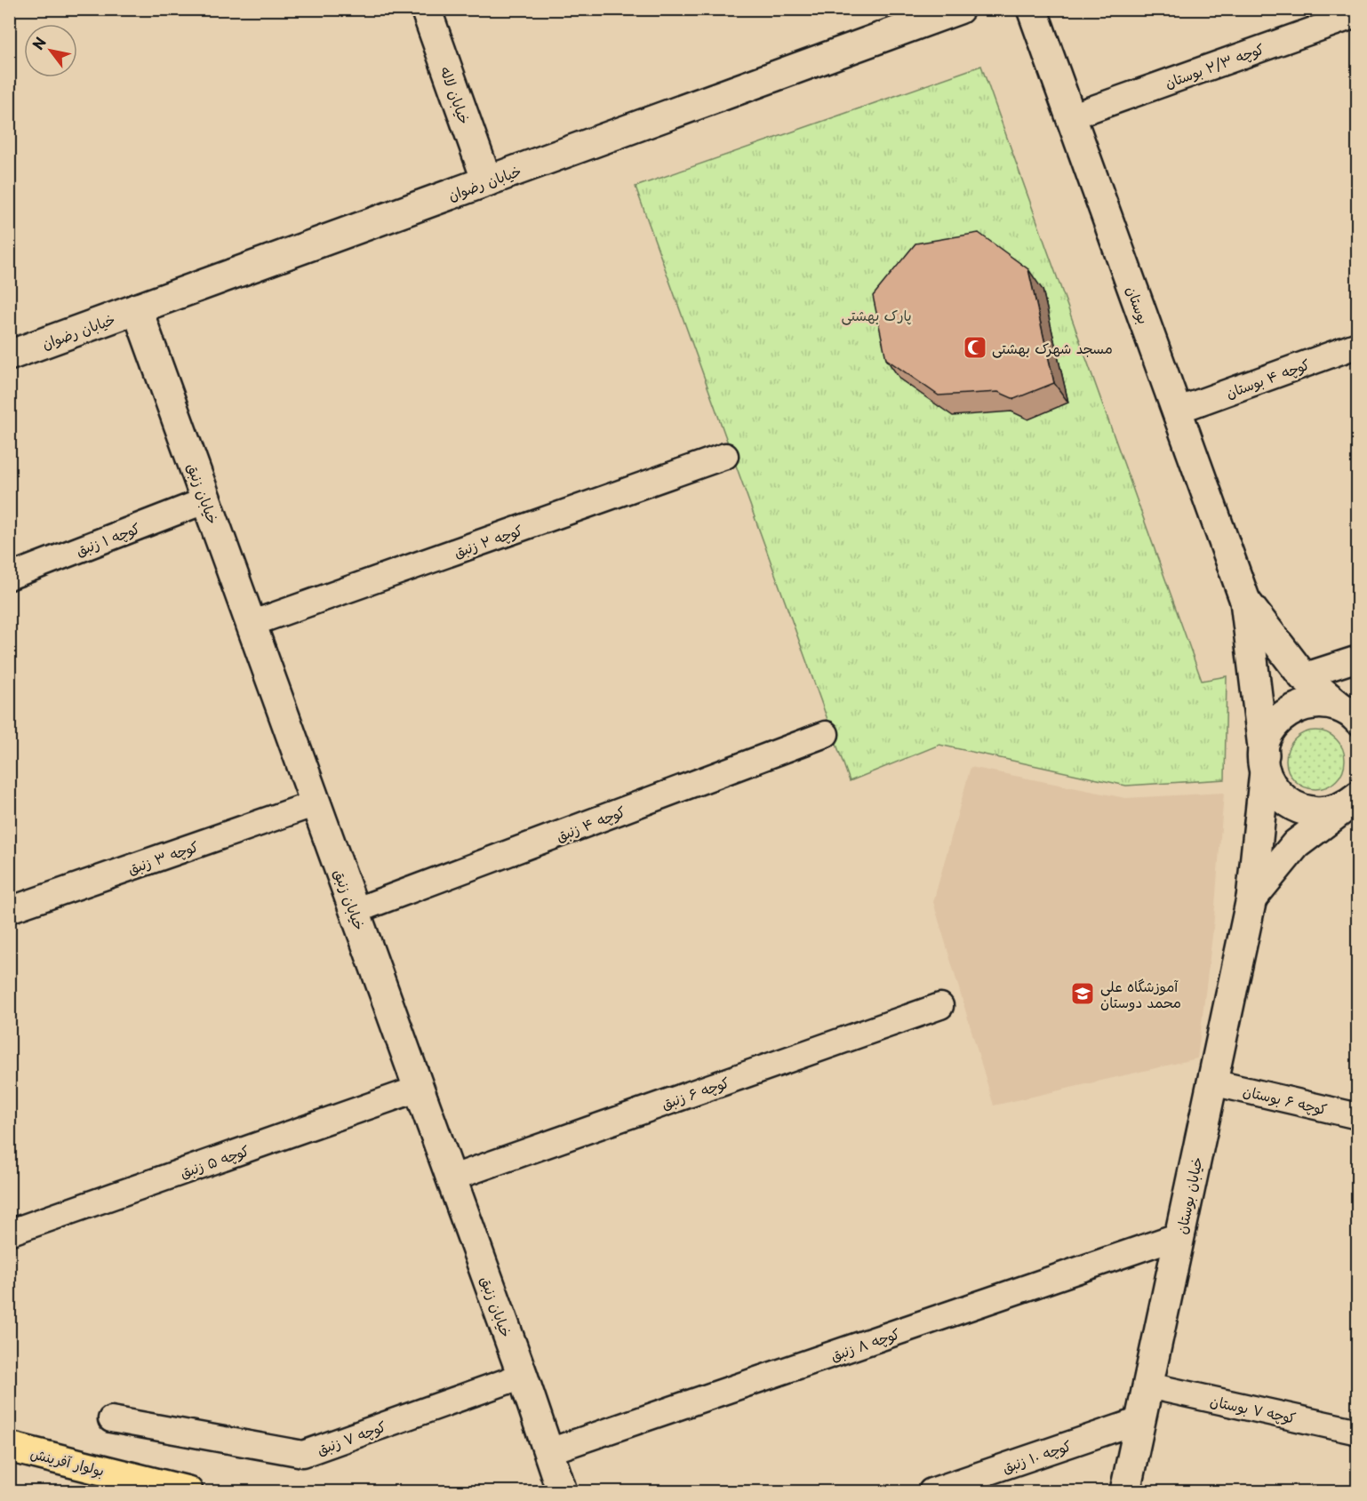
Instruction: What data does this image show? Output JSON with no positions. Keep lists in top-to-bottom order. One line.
{"streets":{"main road":["بولوار آفرینش"],"street":["کوچه ۲/۳ بوستان","خیابان لاله","خیابان رضوان","بوستان","کوچه ۴ بوستان","خیابان زنبق","کوچه ۱ زنبق","کوچه ۲ زنبق","کوچه ۴ زنبق","کوچه ۳ زنبق","کوچه ۶ زنبق","کوچه ۶ بوستان","کوچه ۵ زنبق","خیابان بوستان","کوچه ۸ زنبق","کوچه ۷ بوستان","کوچه ۷ زنبق","کوچه ۱۰ زنبق"]},"crossings":[["کوچه ۲/۳ بوستان","بوستان"],["خیابان لاله","خیابان رضوان"],["خیابان رضوان","خیابان زنبق"],["بوستان","کوچه ۴ بوستان"],["خیابان زنبق","کوچه ۱ زنبق"],["خیابان زنبق","کوچه ۲ زنبق"],["خیابان زنبق","کوچه ۴ زنبق"],["خیابان زنبق","کوچه ۳ زنبق"],["خیابان زنبق","کوچه ۶ زنبق"],["خیابان زنبق","کوچه ۵ زنبق"],["خیابان زنبق","کوچه ۸ زنبق"],["خیابان زنبق","کوچه ۷ زنبق"],["کوچه ۶ بوستان","خیابان بوستان"],["خیابان بوستان","کوچه ۸ زنبق"],["خیابان بوستان","کوچه ۷ بوستان"],["خیابان بوستان","کوچه ۱۰ زنبق"]],"parks":["پارک بهشتی"],"places":{"mosque":["مسجد شهرک بهشتی"],"school or university":["آموزشگاه علی محمد دوستان"]},"north":"top left"}
